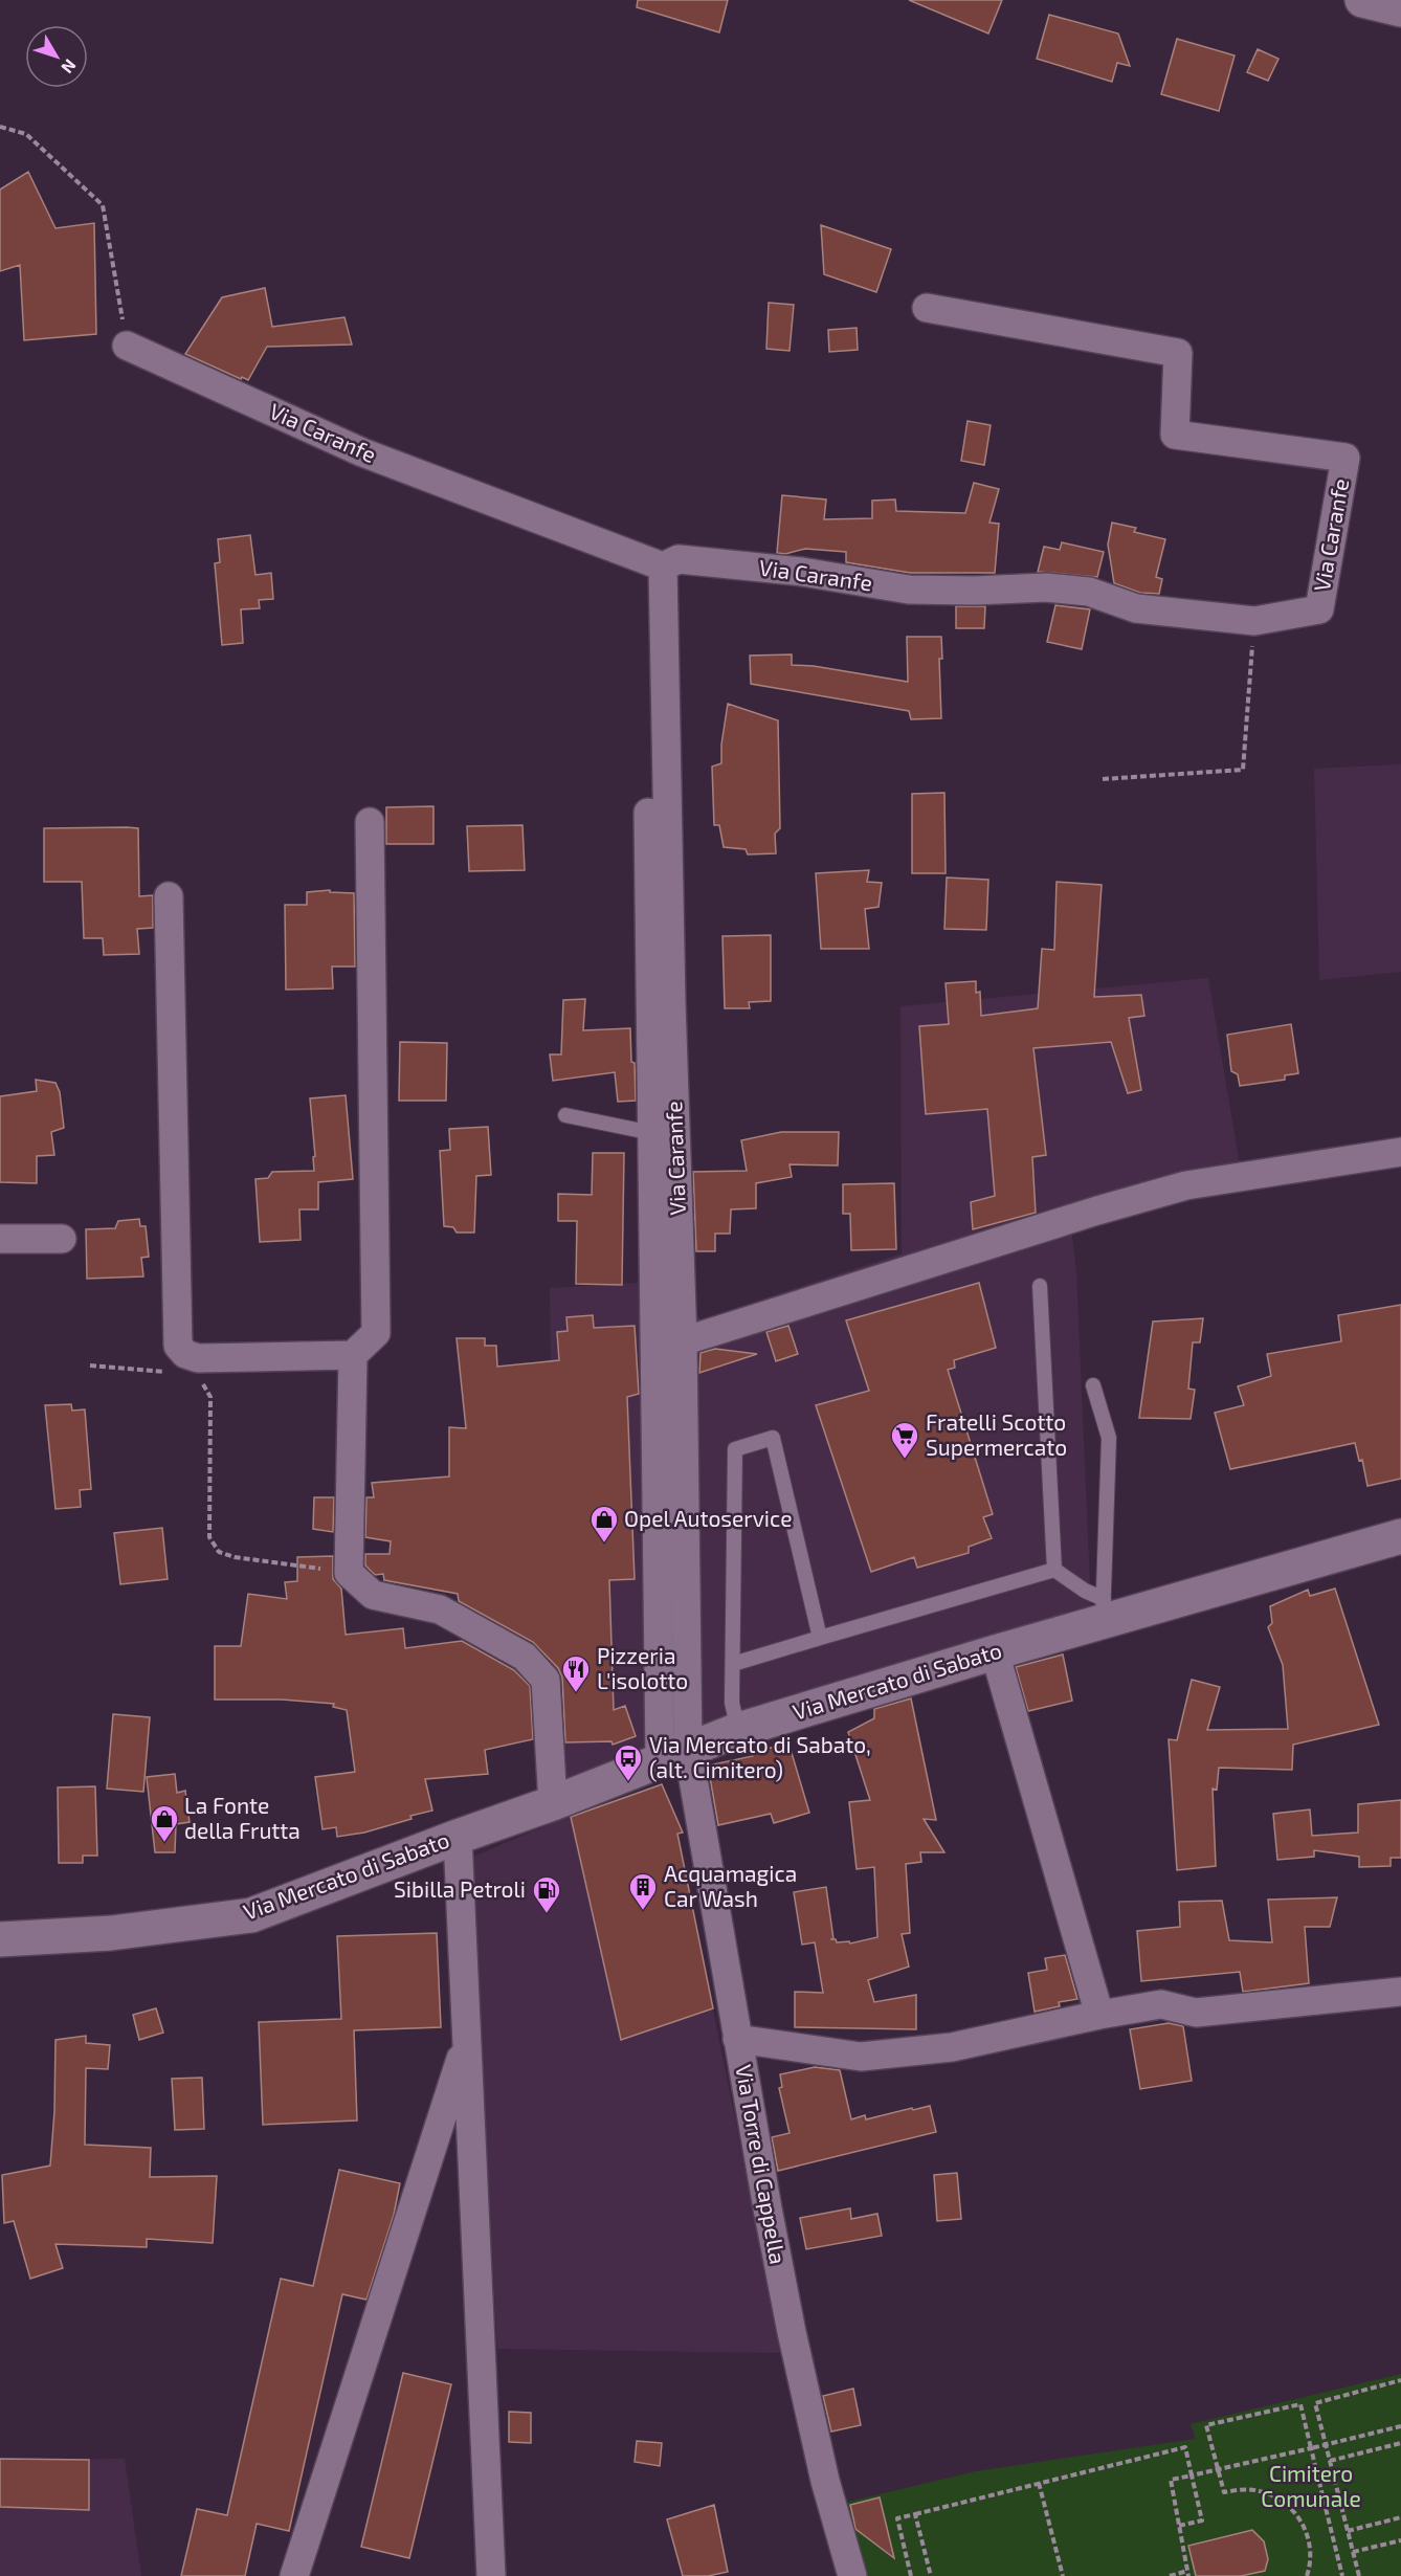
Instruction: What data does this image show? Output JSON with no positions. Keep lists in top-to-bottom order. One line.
{"streets":{"street":["Via Caranfe","Via Mercato di Sabato","Via Torre di Cappella"]},"crossings":[["Via Caranfe","Via Mercato di Sabato"],["Via Caranfe","Via Torre di Cappella"],["Via Mercato di Sabato","Via Torre di Cappella"]],"parks":["Cimitero Comunale"],"places":{"supermarket":["Fratelli Scotto Supermercato"],"shop":["Opel Autoservice","La Fonte della Frutta"],"restaurant":["Pizzeria L'isolotto"],"bus stop":["Via Mercato di Sabato, (alt. Cimitero)"],"building":["Acquamagica Car Wash"],"fuel station":["Sibilla Petroli"]},"north":"bottom right"}
